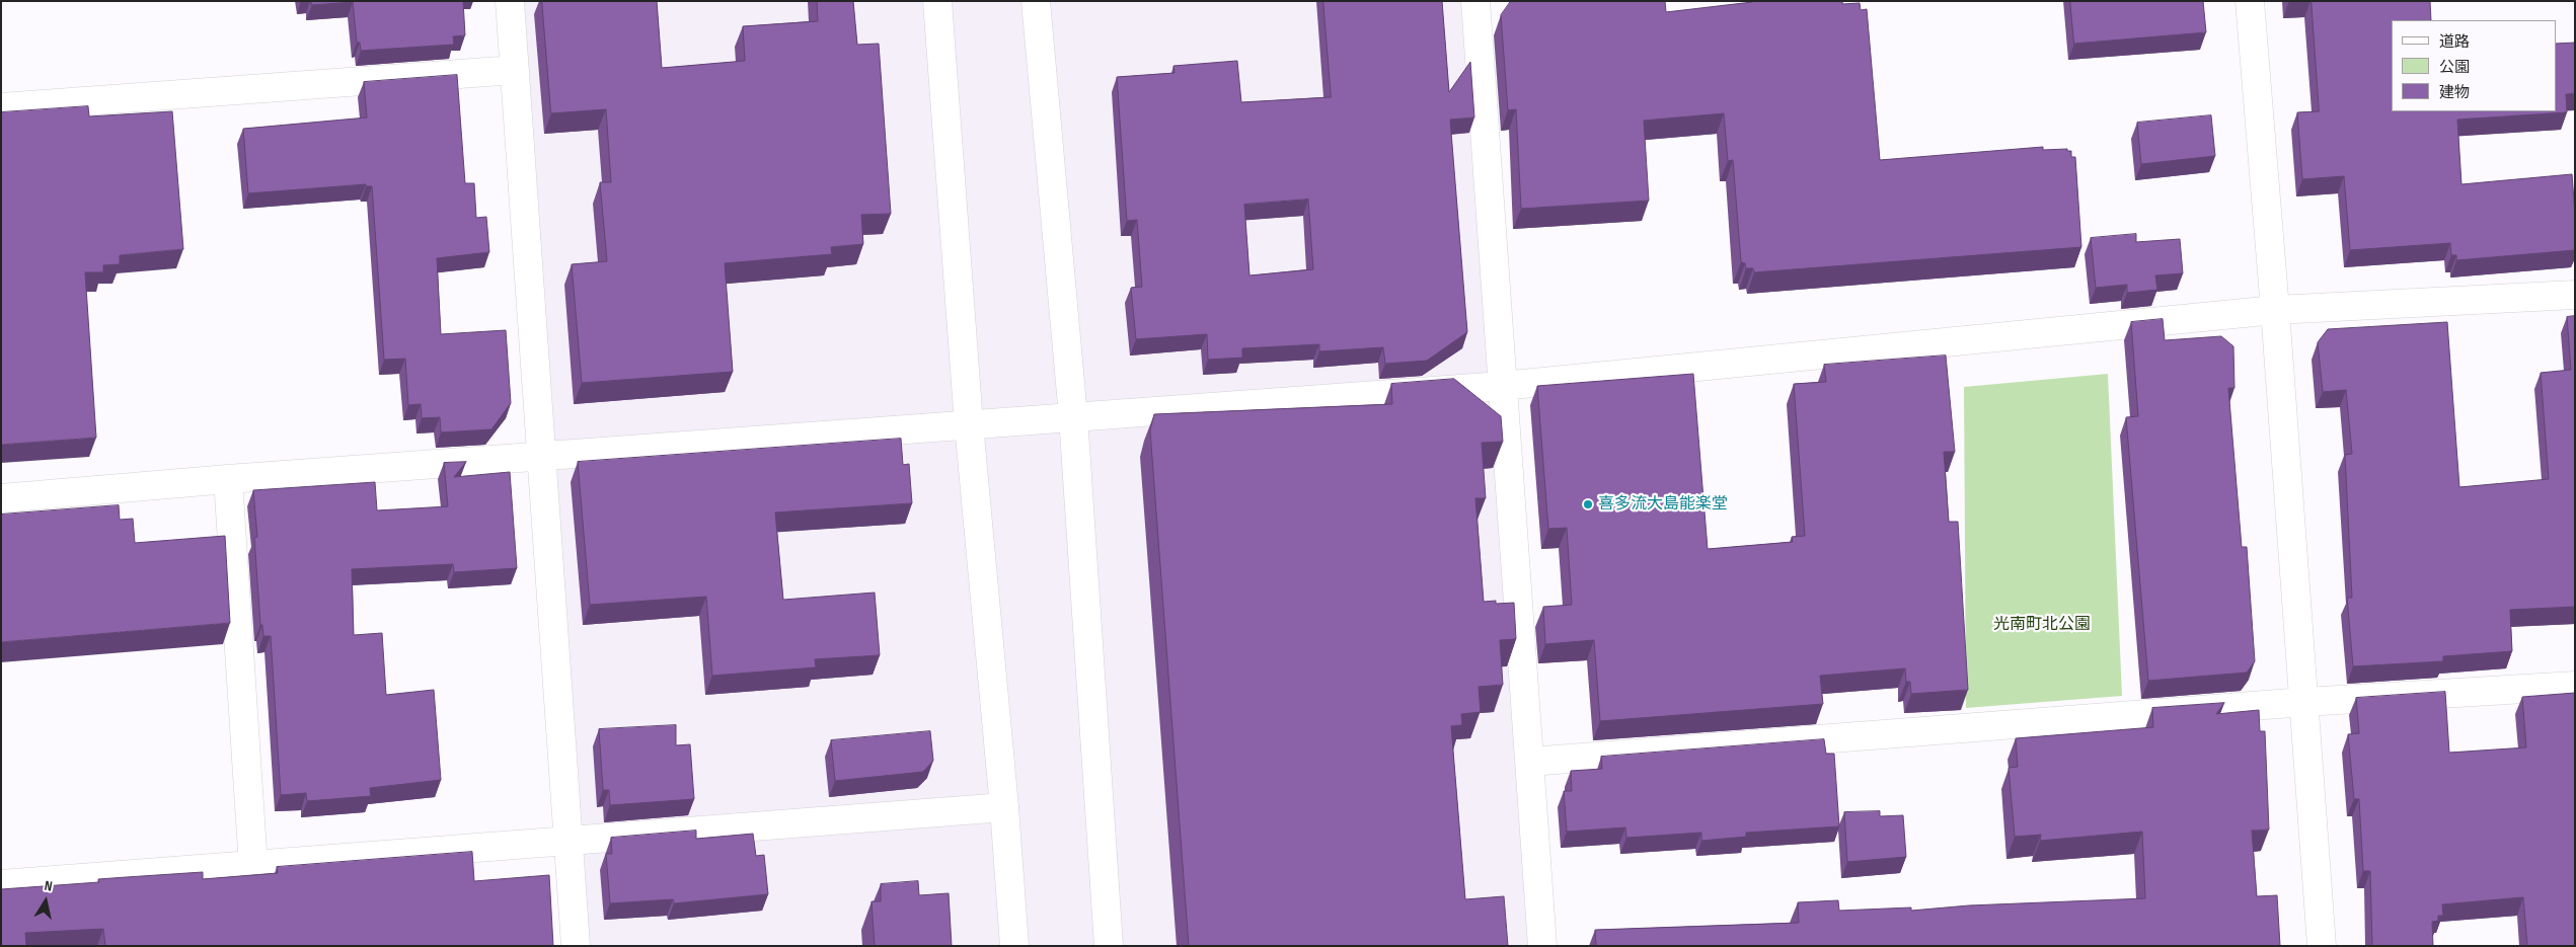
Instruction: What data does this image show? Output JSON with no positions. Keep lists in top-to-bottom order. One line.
{"parks":["光南町北公園"],"places":["喜多流大島能楽堂"],"legend":["道路","公園","建物"],"north":"top"}
